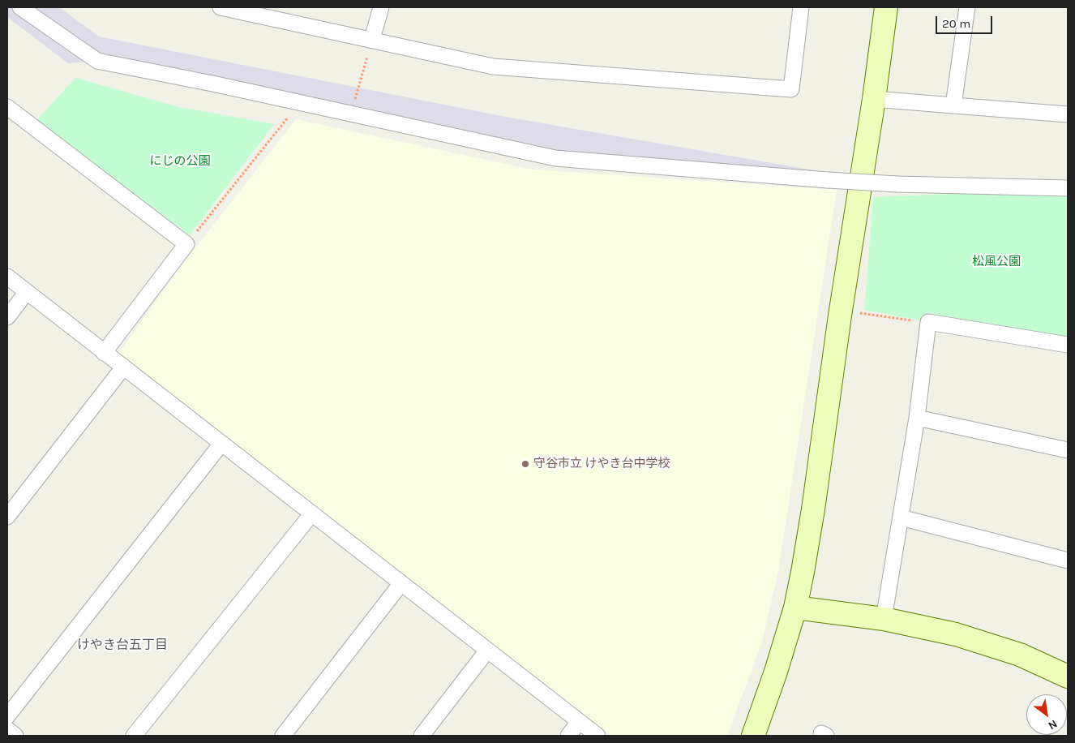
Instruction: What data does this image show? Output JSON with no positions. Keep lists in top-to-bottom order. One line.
{"districts":["けやき台五丁目"],"parks":["にじの公園","松風公園"],"places":["守谷市立 けやき台中学校"],"scale_bar":"20 m","north":"bottom right"}
